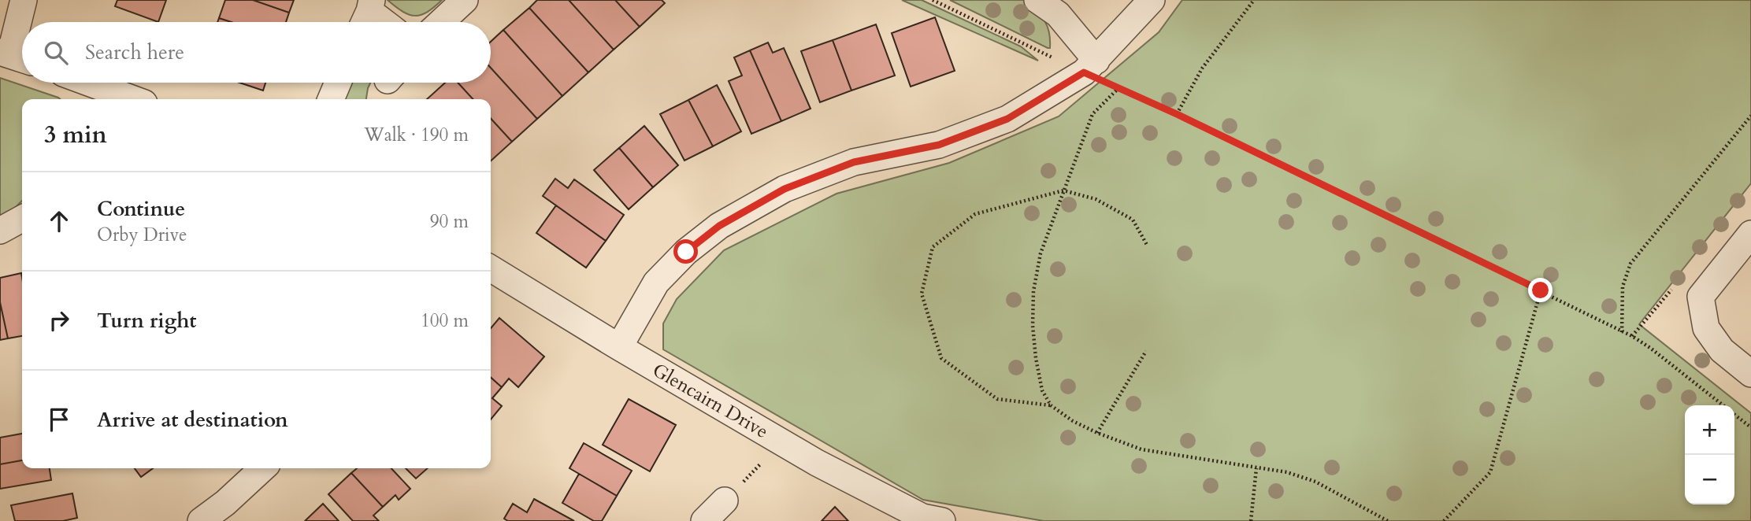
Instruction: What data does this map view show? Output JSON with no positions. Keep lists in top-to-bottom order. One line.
{"streets":{"street":["Glencairn Drive"]},"page":{"search":"Search here","heading":["3 min","Walk · 190 m"],"list":[["Continue","Orby Drive","90 m"],["Turn right","100 m"],"Arrive at destination"],"map_buttons":["+","−"]}}
